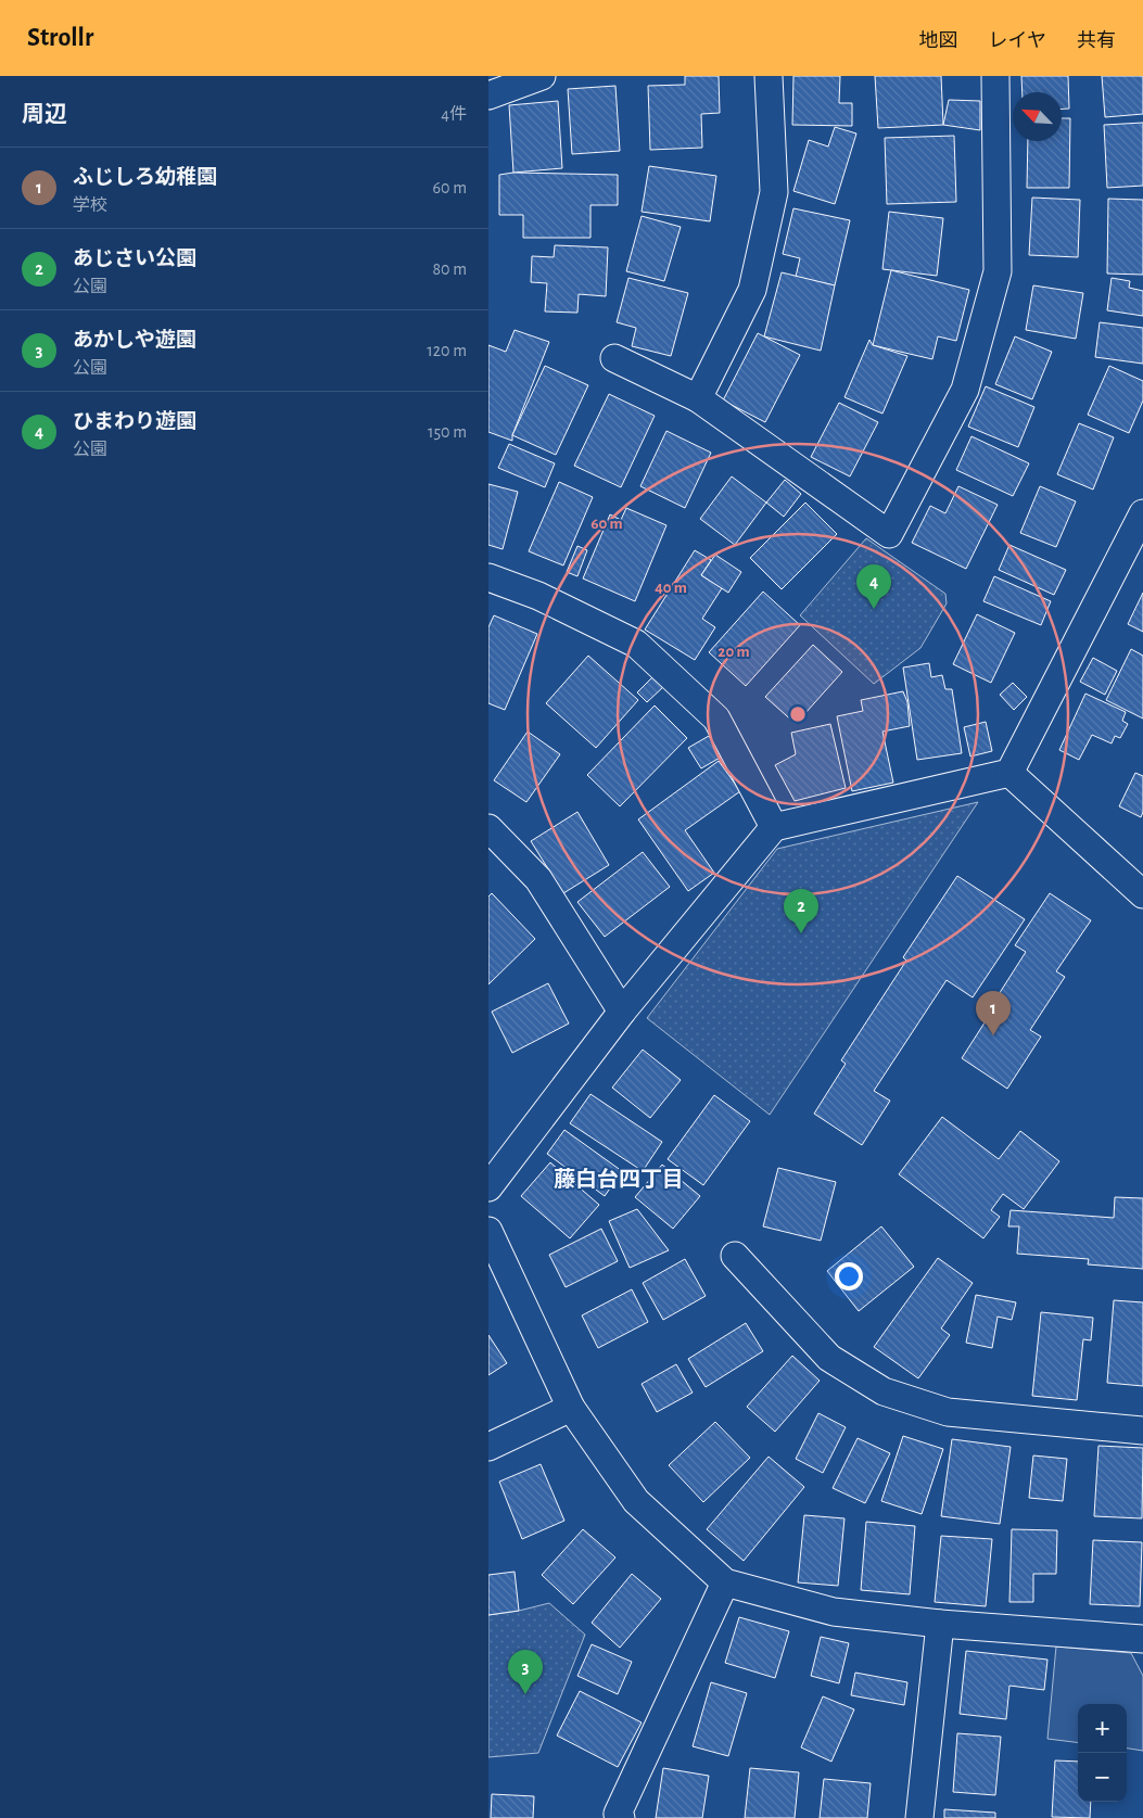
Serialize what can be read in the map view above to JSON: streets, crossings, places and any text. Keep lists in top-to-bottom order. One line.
{"districts":["藤白台四丁目"],"north":"top left","page":{"header":"Strollr","nav":["地図","レイヤ","共有"],"heading":["周辺","4件"],"list":[{"mark":"1","name":"ふじしろ幼稚園","note":"学校","value":"60 m"},{"mark":"2","name":"あじさい公園","note":"公園","value":"80 m"},{"mark":"3","name":"あかしや遊園","note":"公園","value":"120 m"},{"mark":"4","name":"ひまわり遊園","note":"公園","value":"150 m"}],"pins":["4","2","1","3"],"map_buttons":["+","−"]},"rings":["60 m","40 m","20 m"]}
